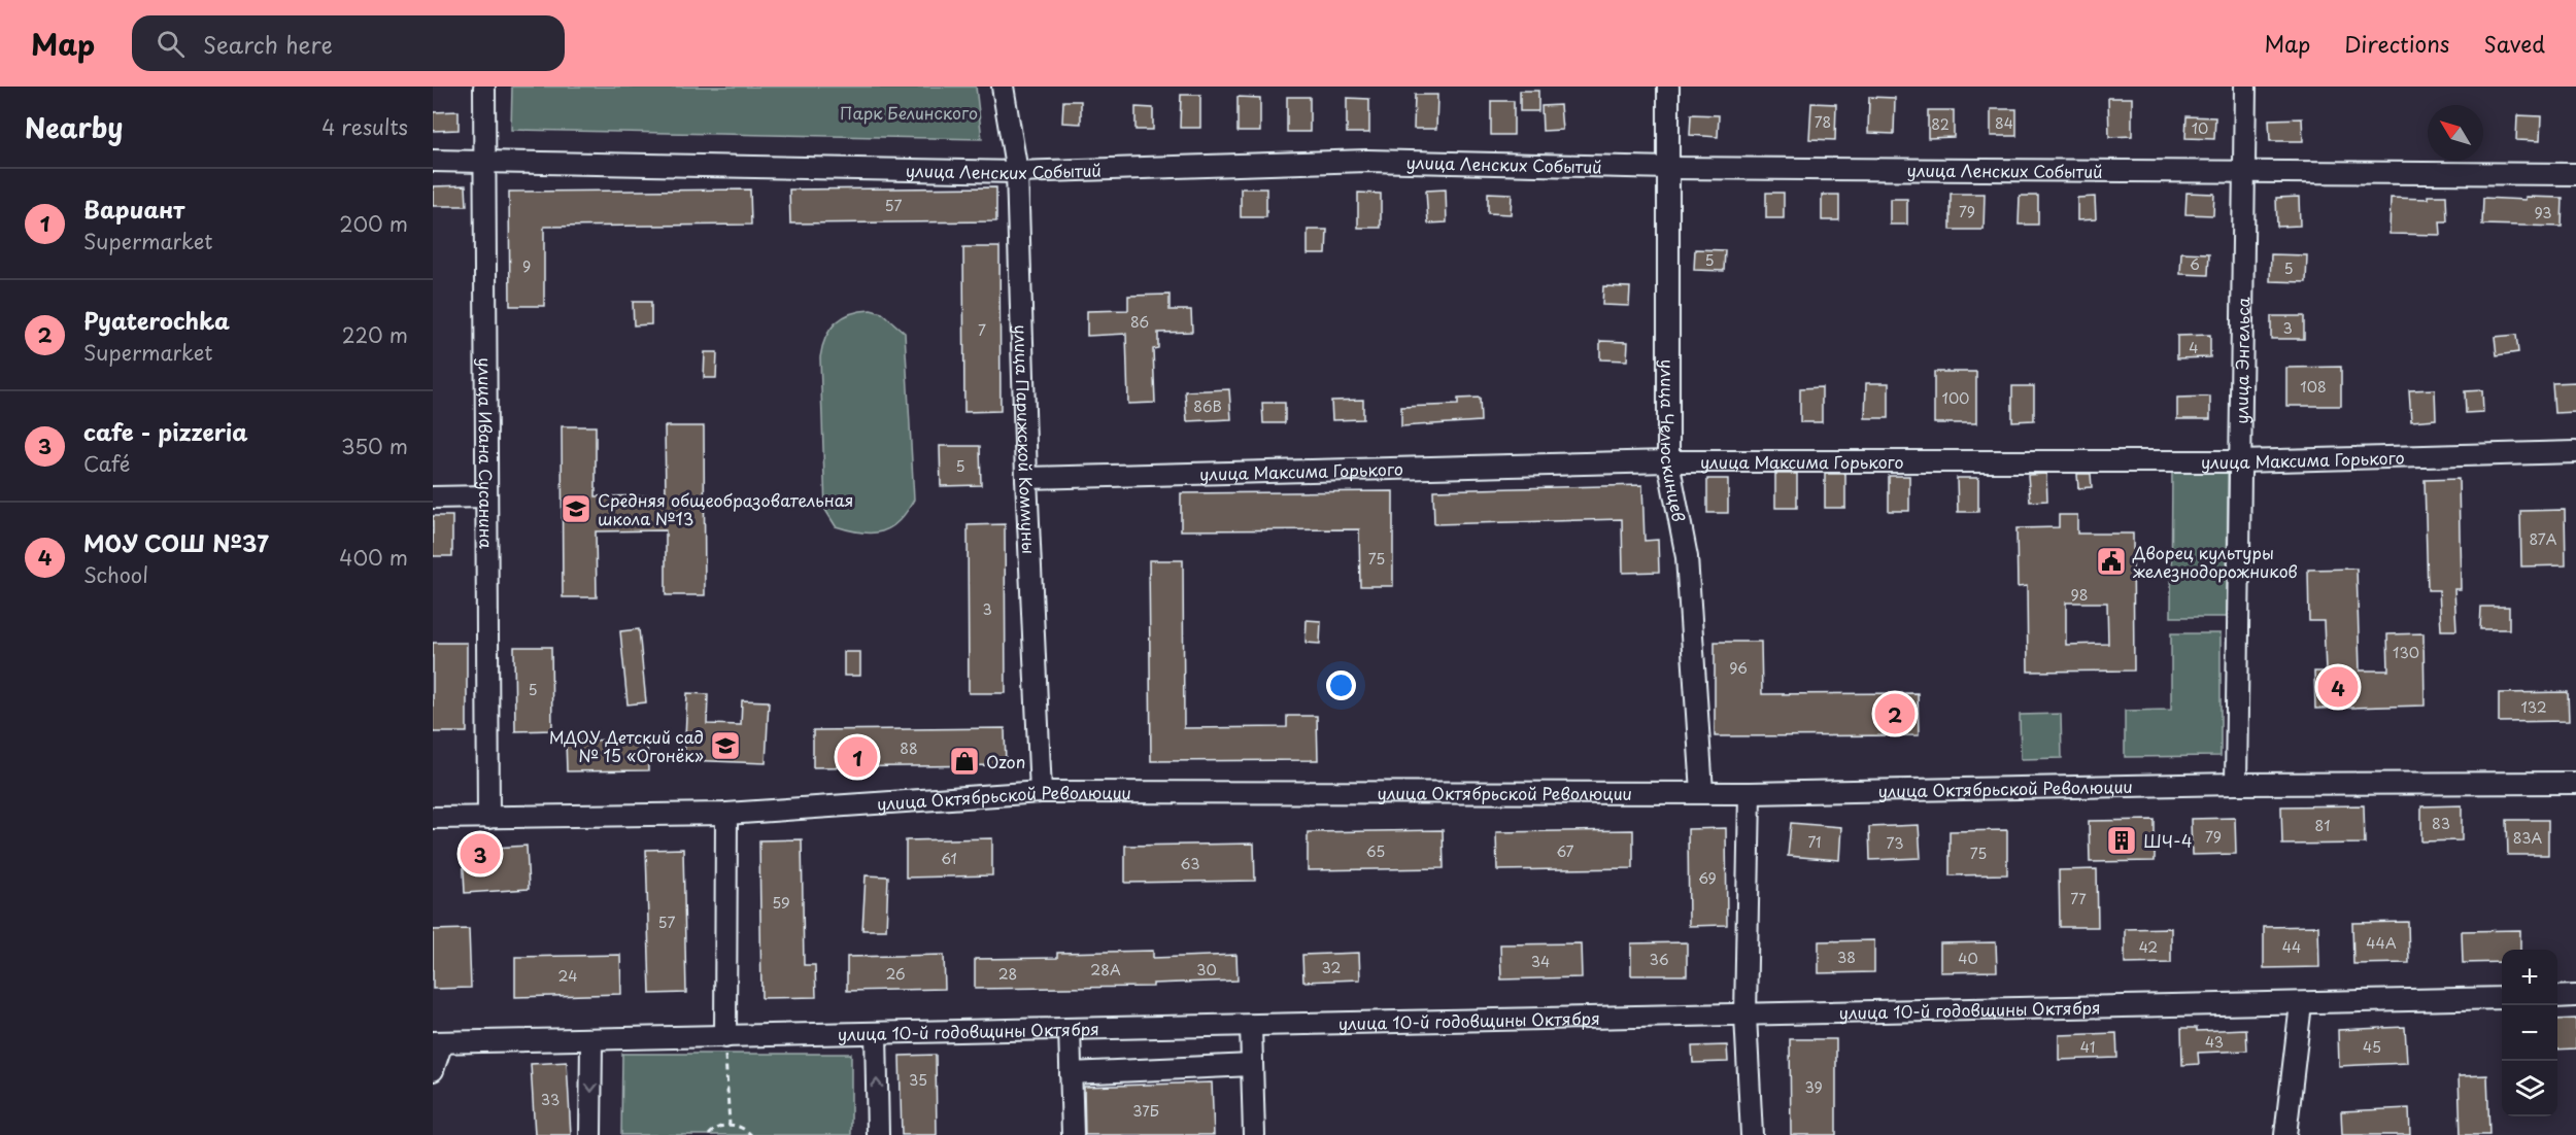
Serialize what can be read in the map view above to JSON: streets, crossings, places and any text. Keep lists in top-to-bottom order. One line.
{"streets":{"street":["улица Ленских Событий","улица Энгельса","улица Парижской Коммуны","улица Челюскинцев","улица Ивана Сусанина","улица Максима Горького","улица Октябрьской Революции","улица 10-й годовщины Октября"]},"crossings":[["улица Ленских Событий","улица Энгельса"],["улица Ленских Событий","улица Парижской Коммуны"],["улица Ленских Событий","улица Челюскинцев"],["улица Ленских Событий","улица Ивана Сусанина"],["улица Энгельса","улица Максима Горького"],["улица Энгельса","улица Октябрьской Революции"],["улица Парижской Коммуны","улица Максима Горького"],["улица Парижской Коммуны","улица Октябрьской Революции"],["улица Челюскинцев","улица Максима Горького"],["улица Челюскинцев","улица Октябрьской Революции"],["улица Ивана Сусанина","улица Октябрьской Революции"]],"parks":["Парк Белинского"],"places":{"school or university":["Средняя общеобразовательная школа №13","МДОУ Детский сад № 15 «Огонёк»"],"public building":["Дворец культуры железнодорожников"],"shop":["Ozon"],"building":["ШЧ-4"]},"house_numbers":["78","84","82","10","57","79","93","5","6","9","5","86","3","7","4","108","100","86В","5","87А","75","98","3","130","96","5","132","88","83","81","79","83А","71","73","65","67","75","61","63","69","77","59","57","44А","42","44","38","40","36","34","32","28А","30","26","28","24","43","41","45","35","39","33","37Б"],"north":"top left","page":{"header":"Map","search":"Search here","nav":["Map","Directions","Saved"],"heading":["Nearby","4 results"],"list":[{"mark":"1","name":"Вариант","note":"Supermarket","value":"200 m"},{"mark":"2","name":"Pyaterochka","note":"Supermarket","value":"220 m"},{"mark":"3","name":"cafe - pizzeria","note":"Café","value":"350 m"},{"mark":"4","name":"МОУ СОШ №37","note":"School","value":"400 m"}],"pins":["4","2","1","3"],"map_buttons":["+","−"]}}
